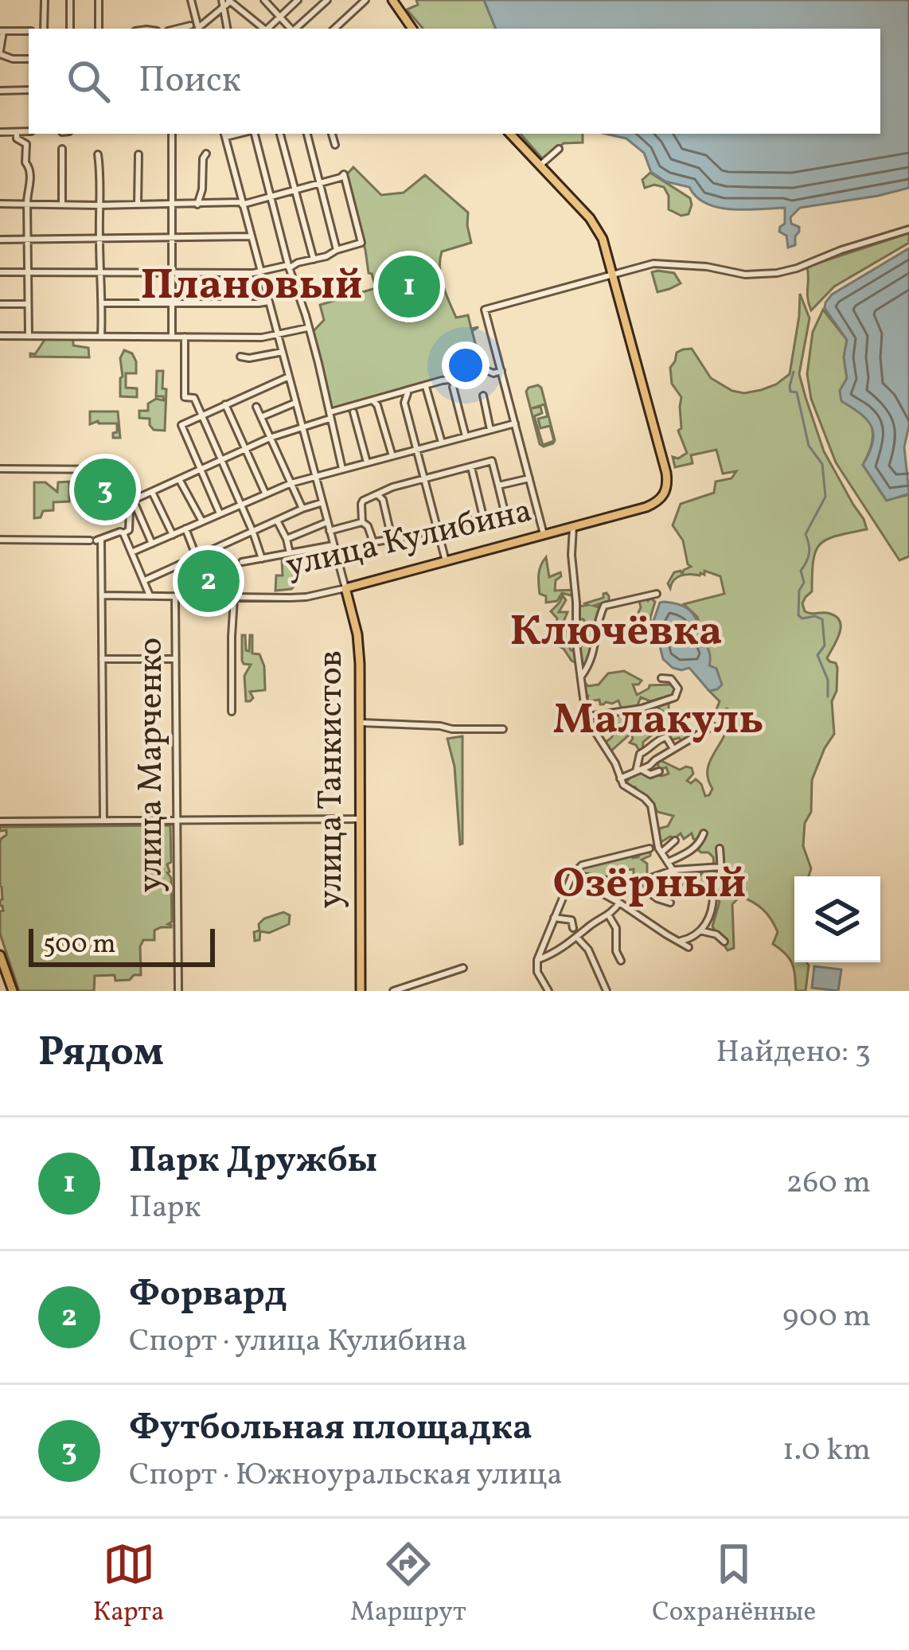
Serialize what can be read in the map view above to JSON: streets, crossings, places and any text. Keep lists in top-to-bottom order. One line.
{"streets":{"main road":["улица Кулибина","улица Танкистов"],"street":["улица Марченко"]},"crossings":[["улица Кулибина","улица Марченко"],["улица Кулибина","улица Танкистов"]],"districts":["Плановый","Ключёвка","Малакуль","Озёрный"],"scale_bar":"500 m","page":{"search":"Поиск","pins":["1","3","2"],"scale":"500 m","heading":["Рядом","Найдено: 3"],"list":[{"mark":"1","name":"Парк Дружбы","note":"Парк","value":"260 m"},{"mark":"2","name":"Форвард","note":"Спорт · улица Кулибина","value":"900 m"},{"mark":"3","name":"Футбольная площадка","note":"Спорт · Южноуральская улица","value":"1.0 km"}],"nav":["Карта","Маршрут","Сохранённые"]}}
